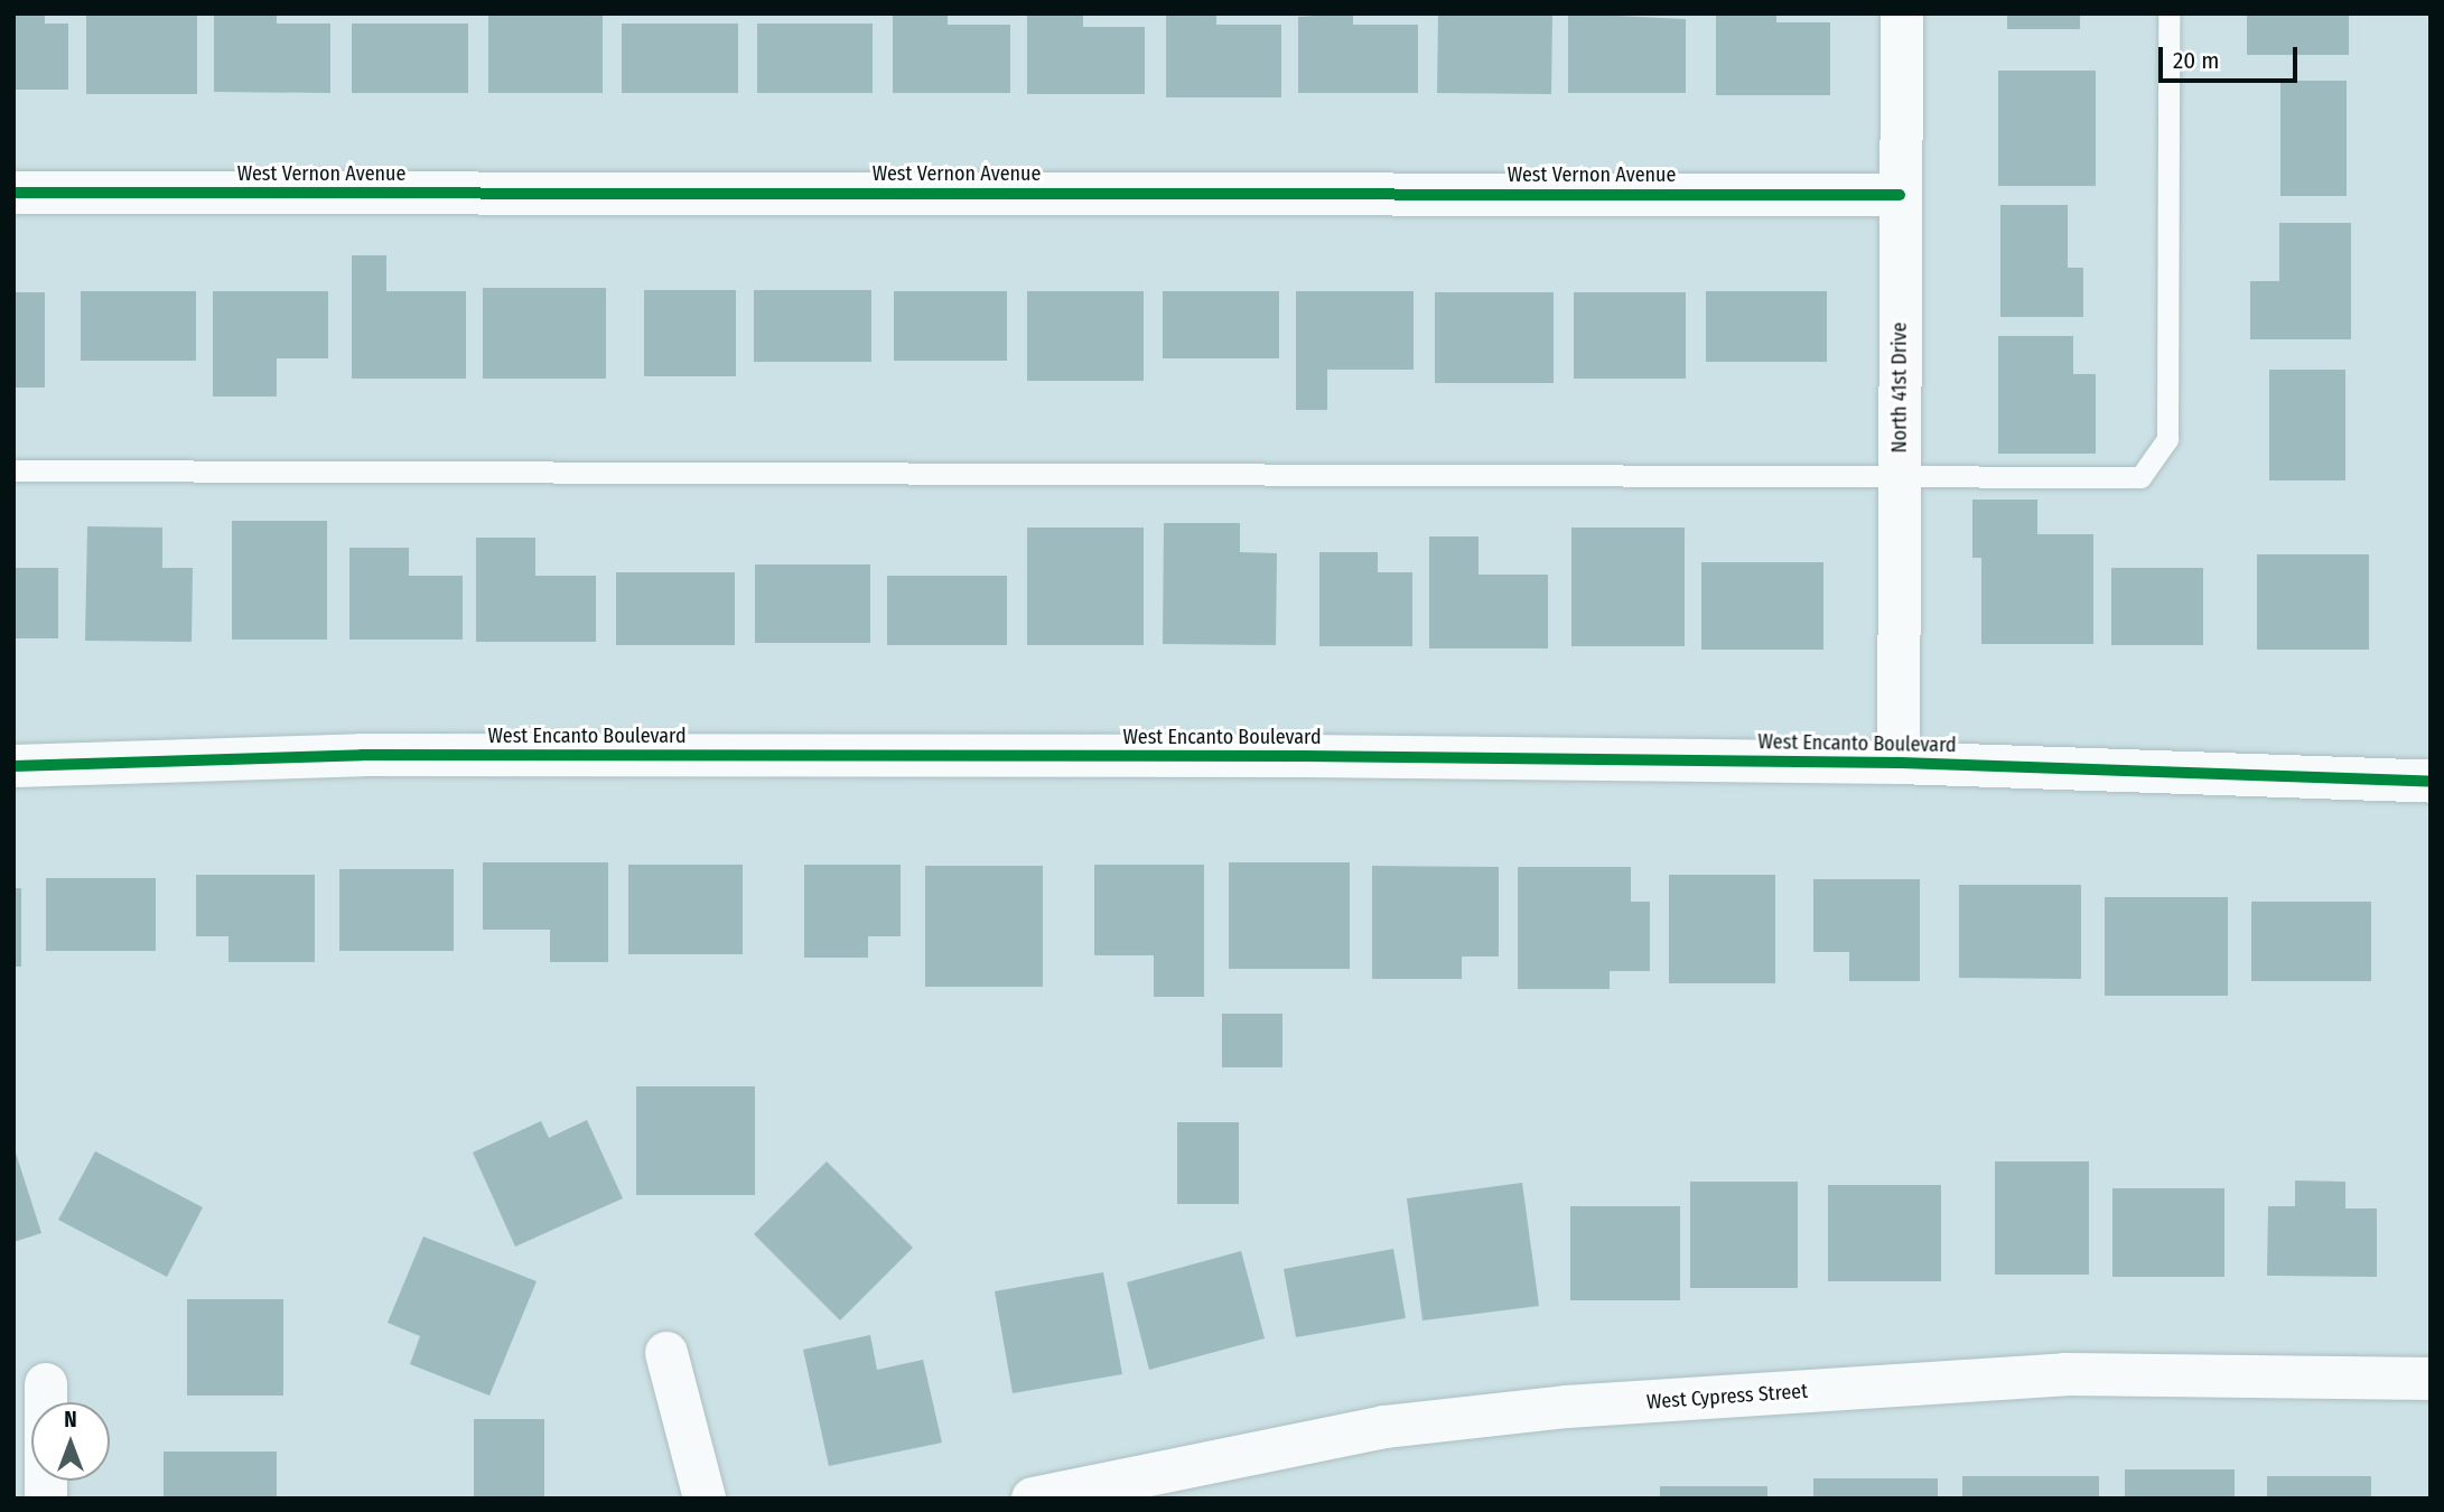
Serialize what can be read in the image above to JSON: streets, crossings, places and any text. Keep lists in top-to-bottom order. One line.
{"streets":{"street":["West Vernon Avenue","North 41st Drive","West Encanto Boulevard","West Cypress Street"]},"crossings":[["West Vernon Avenue","North 41st Drive"],["North 41st Drive","West Encanto Boulevard"]],"scale_bar":"20 m","north":"top"}
